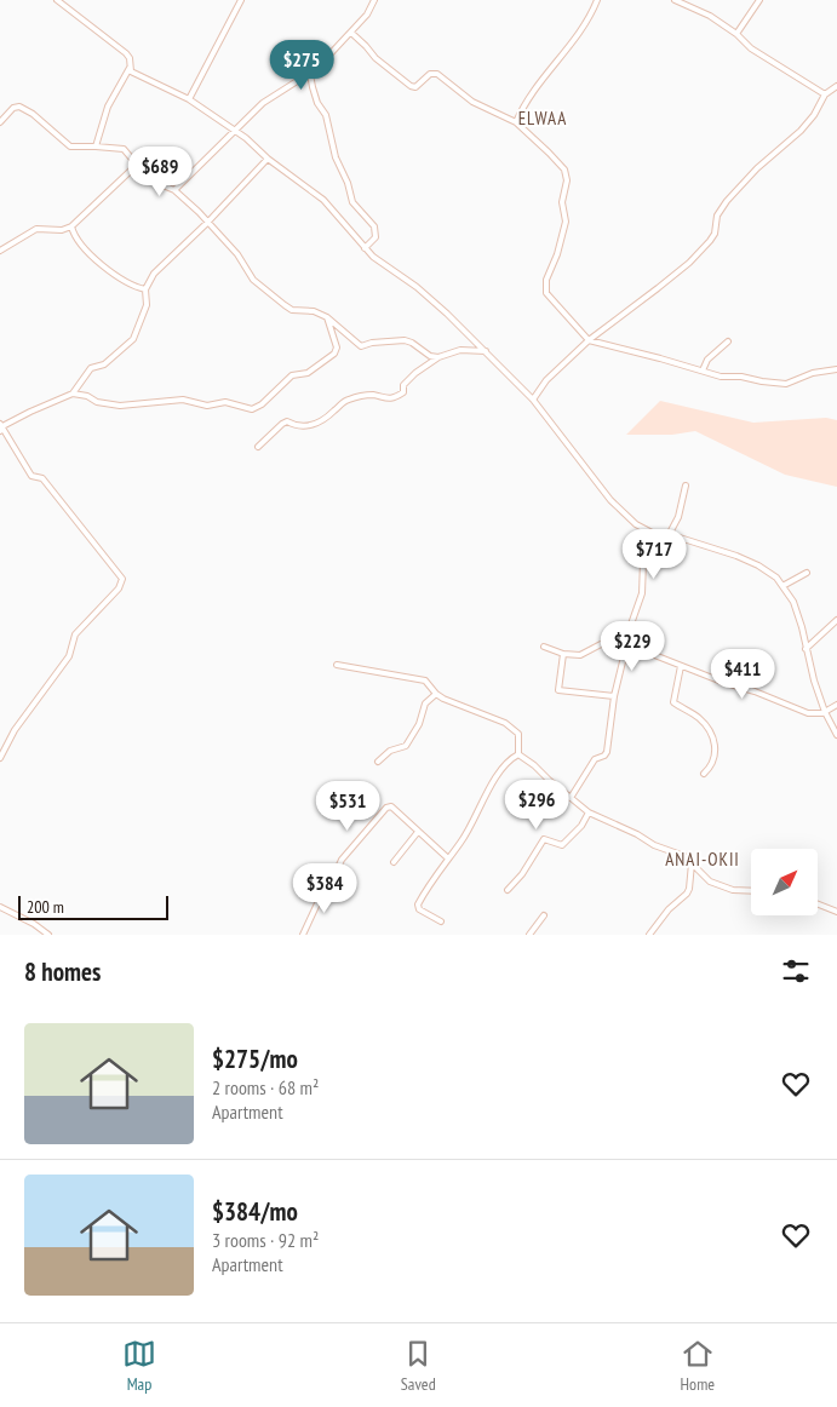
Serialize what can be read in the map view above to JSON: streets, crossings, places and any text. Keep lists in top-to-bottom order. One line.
{"districts":["ELWAA","ANAI-OKII"],"scale_bar":"200 m","north":"top right","page":{"price":["$275","$689","$717","$229","$411","$296","$531","$384"],"scale":"200 m","heading":"8 homes","list":[{"name":"$275/mo","note":"2 rooms · 68 m² · Apartment"},{"name":"$384/mo","note":"3 rooms · 92 m² · Apartment"}],"tabs":["Map","Saved","Home"]}}
